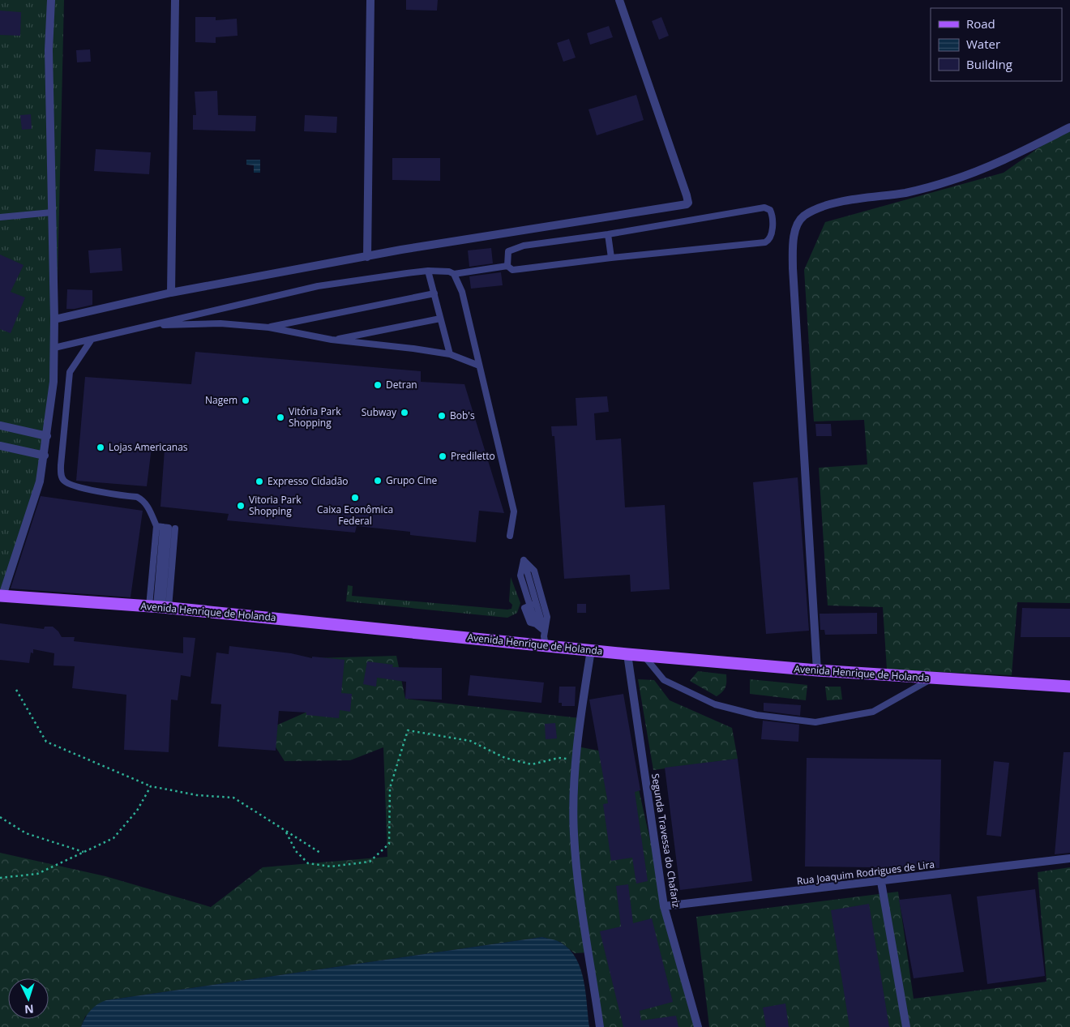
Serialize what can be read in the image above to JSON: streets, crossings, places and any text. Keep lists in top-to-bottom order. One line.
{"streets":{"main road":["Avenida Henrique de Holanda"],"street":["Segunda Travessa do Chafariz","Rua Joaquim Rodrigues de Lira"]},"crossings":[["Avenida Henrique de Holanda","Segunda Travessa do Chafariz"],["Segunda Travessa do Chafariz","Rua Joaquim Rodrigues de Lira"]],"places":["Detran","Nagem","Subway","Bob's","Vitória Park Shopping","Lojas Americanas","Prediletto","Grupo Cine","Expresso Cidadão","Caixa Econômica Federal","Vitoria Park Shopping"],"legend":["Road","Water","Building"],"north":"bottom"}
